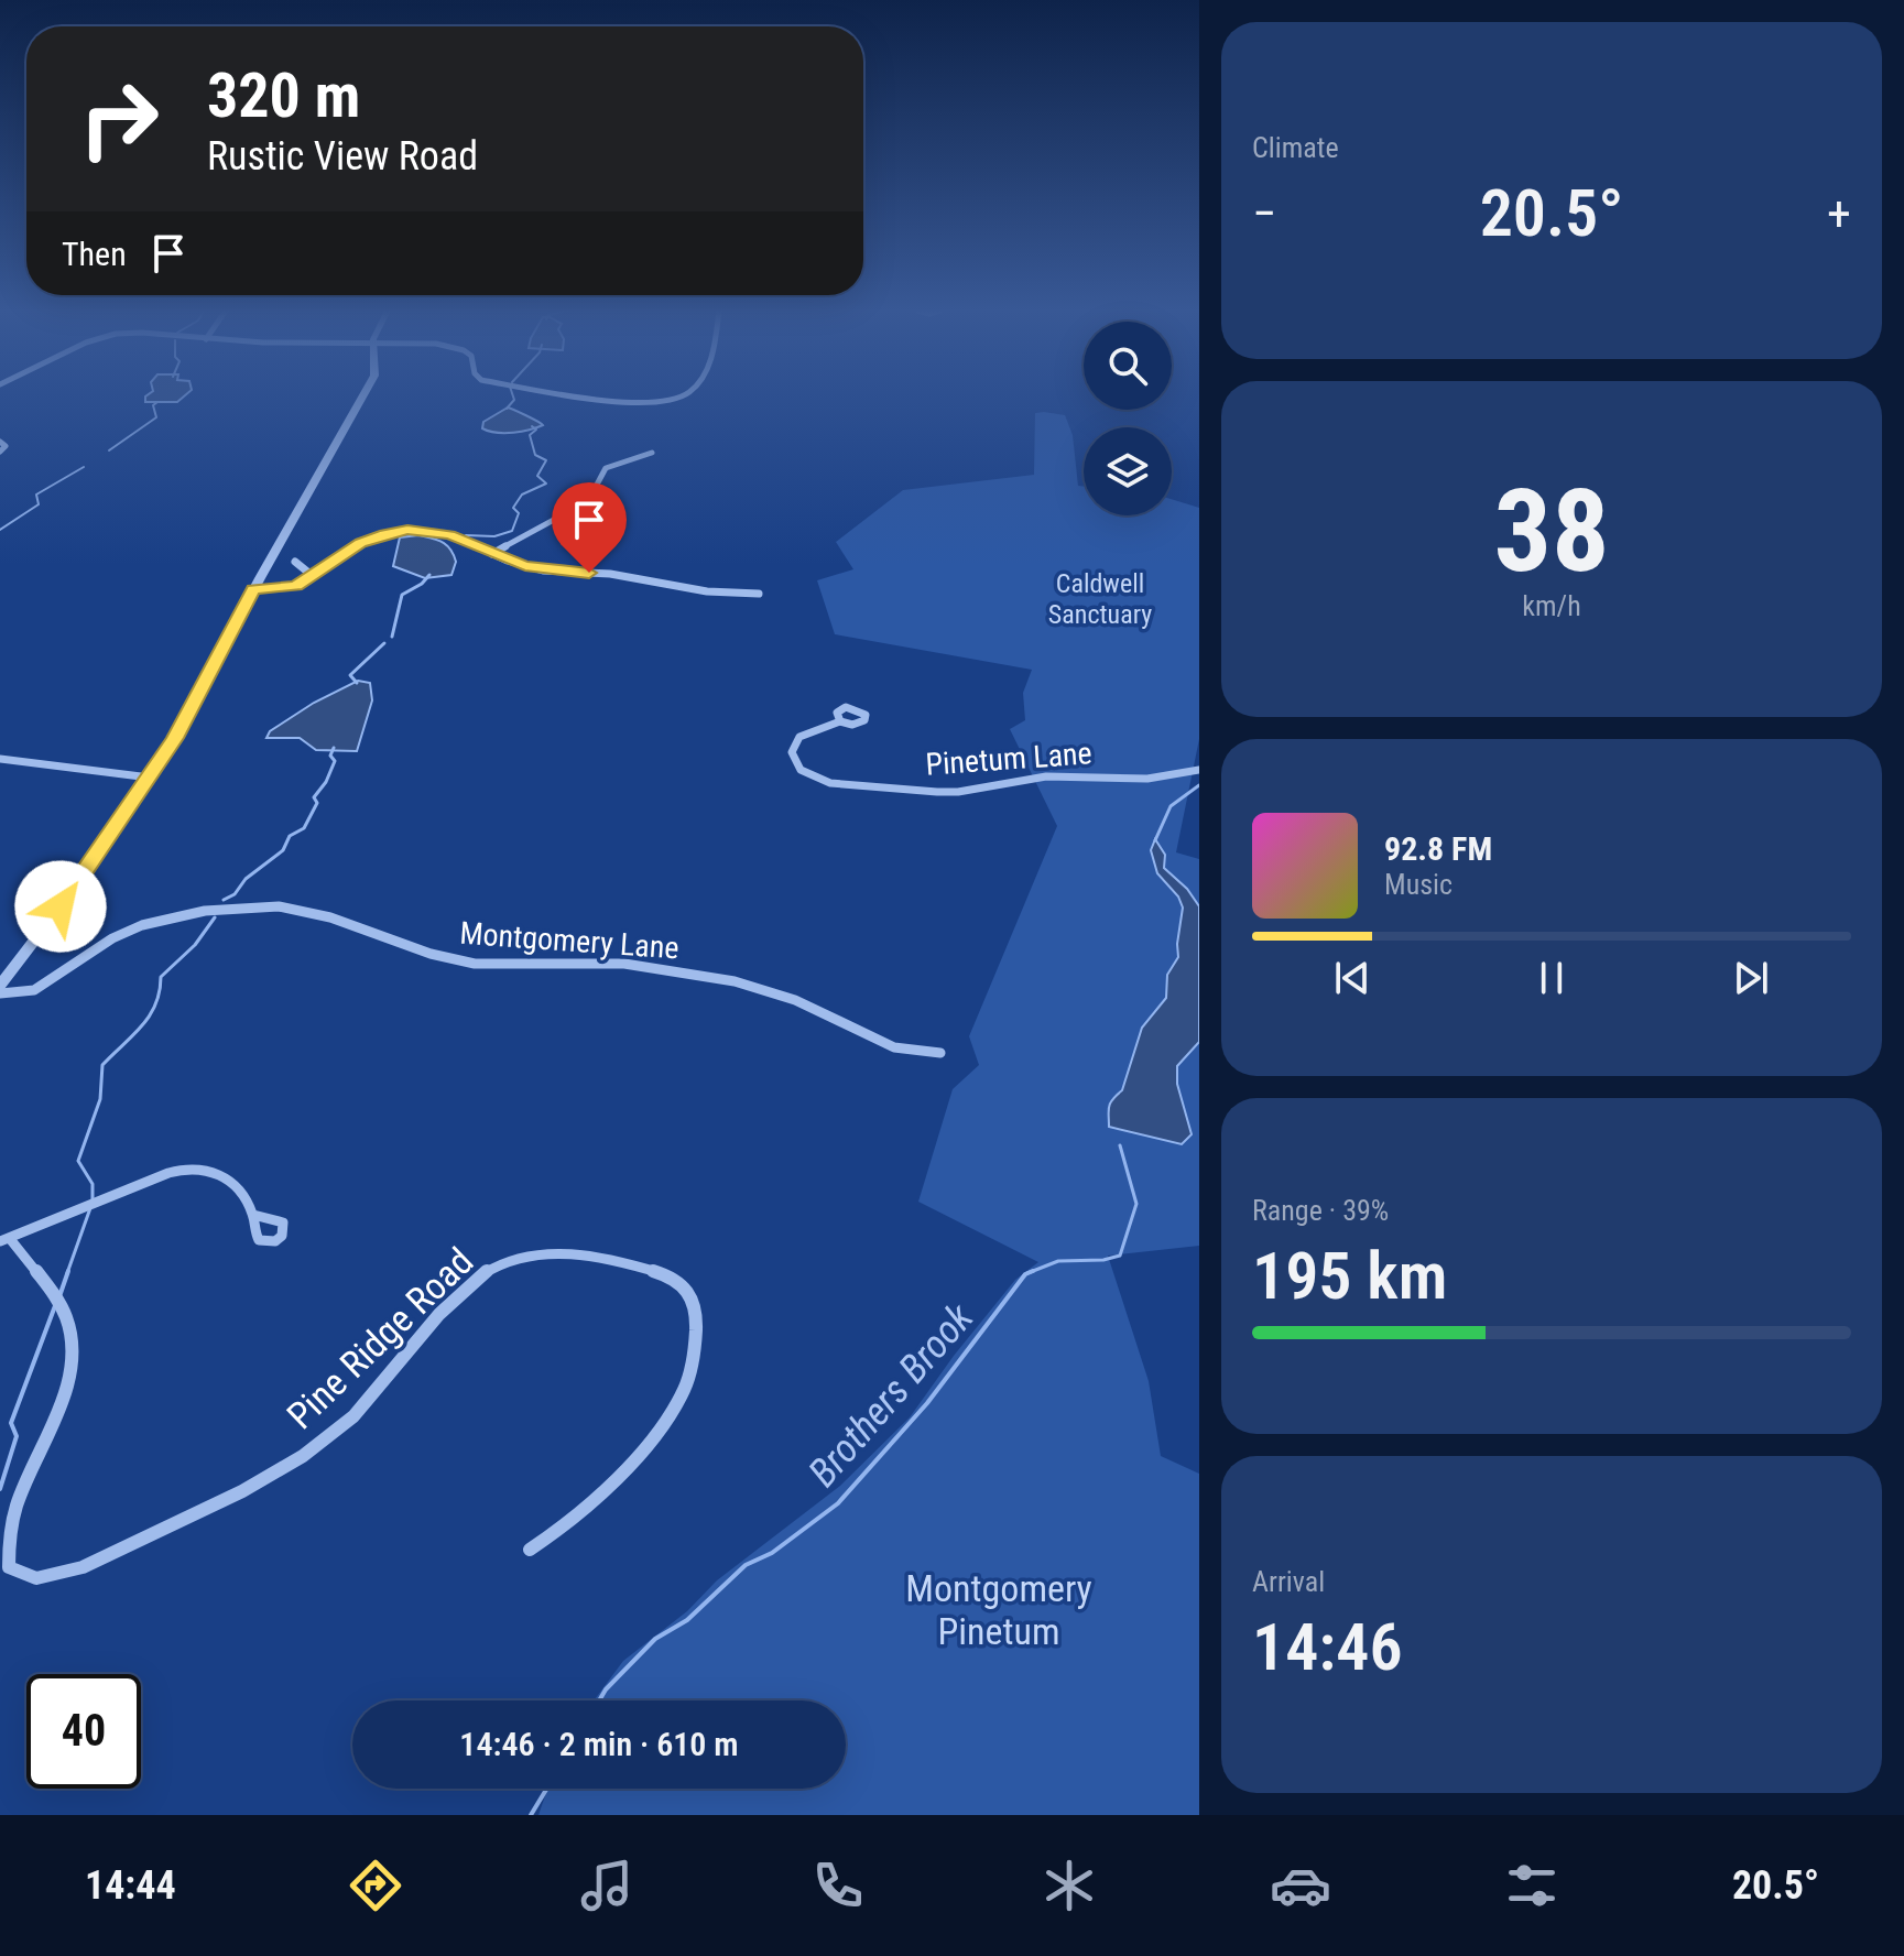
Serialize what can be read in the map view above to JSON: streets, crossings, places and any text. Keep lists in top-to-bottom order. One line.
{"streets":{"street":["Pinetum Lane","Montgomery Lane","Pine Ridge Road"]},"water":["Brothers Brook"],"parks":["Caldwell Sanctuary","Montgomery Pinetum"],"page":{"tile":["Climate",["38","km/h"],["Range · 39%","195 km"],["Arrival","14:46"]],"turn":["320 m","Rustic View Road"],"heat":["−","20.5°","+"],"then":"Then","song":["92.8 FM","Music"],"limit":"40","trip":"14:46 · 2 min · 610 m","tabs":["14:44","20.5°"]}}
